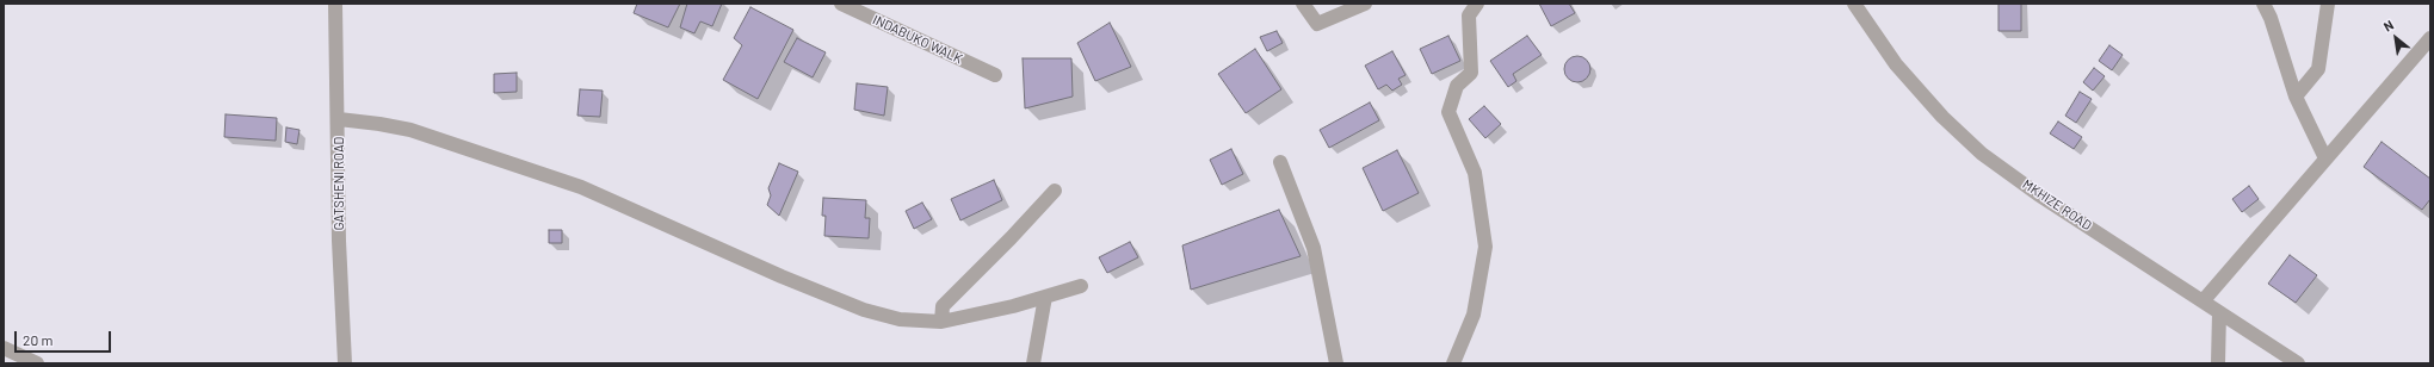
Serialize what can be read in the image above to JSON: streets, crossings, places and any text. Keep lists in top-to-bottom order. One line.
{"streets":{"street":["INDABUKO WALK","GATSHENI ROAD","MKHIZE ROAD"]},"scale_bar":"20 m","north":"top left"}
